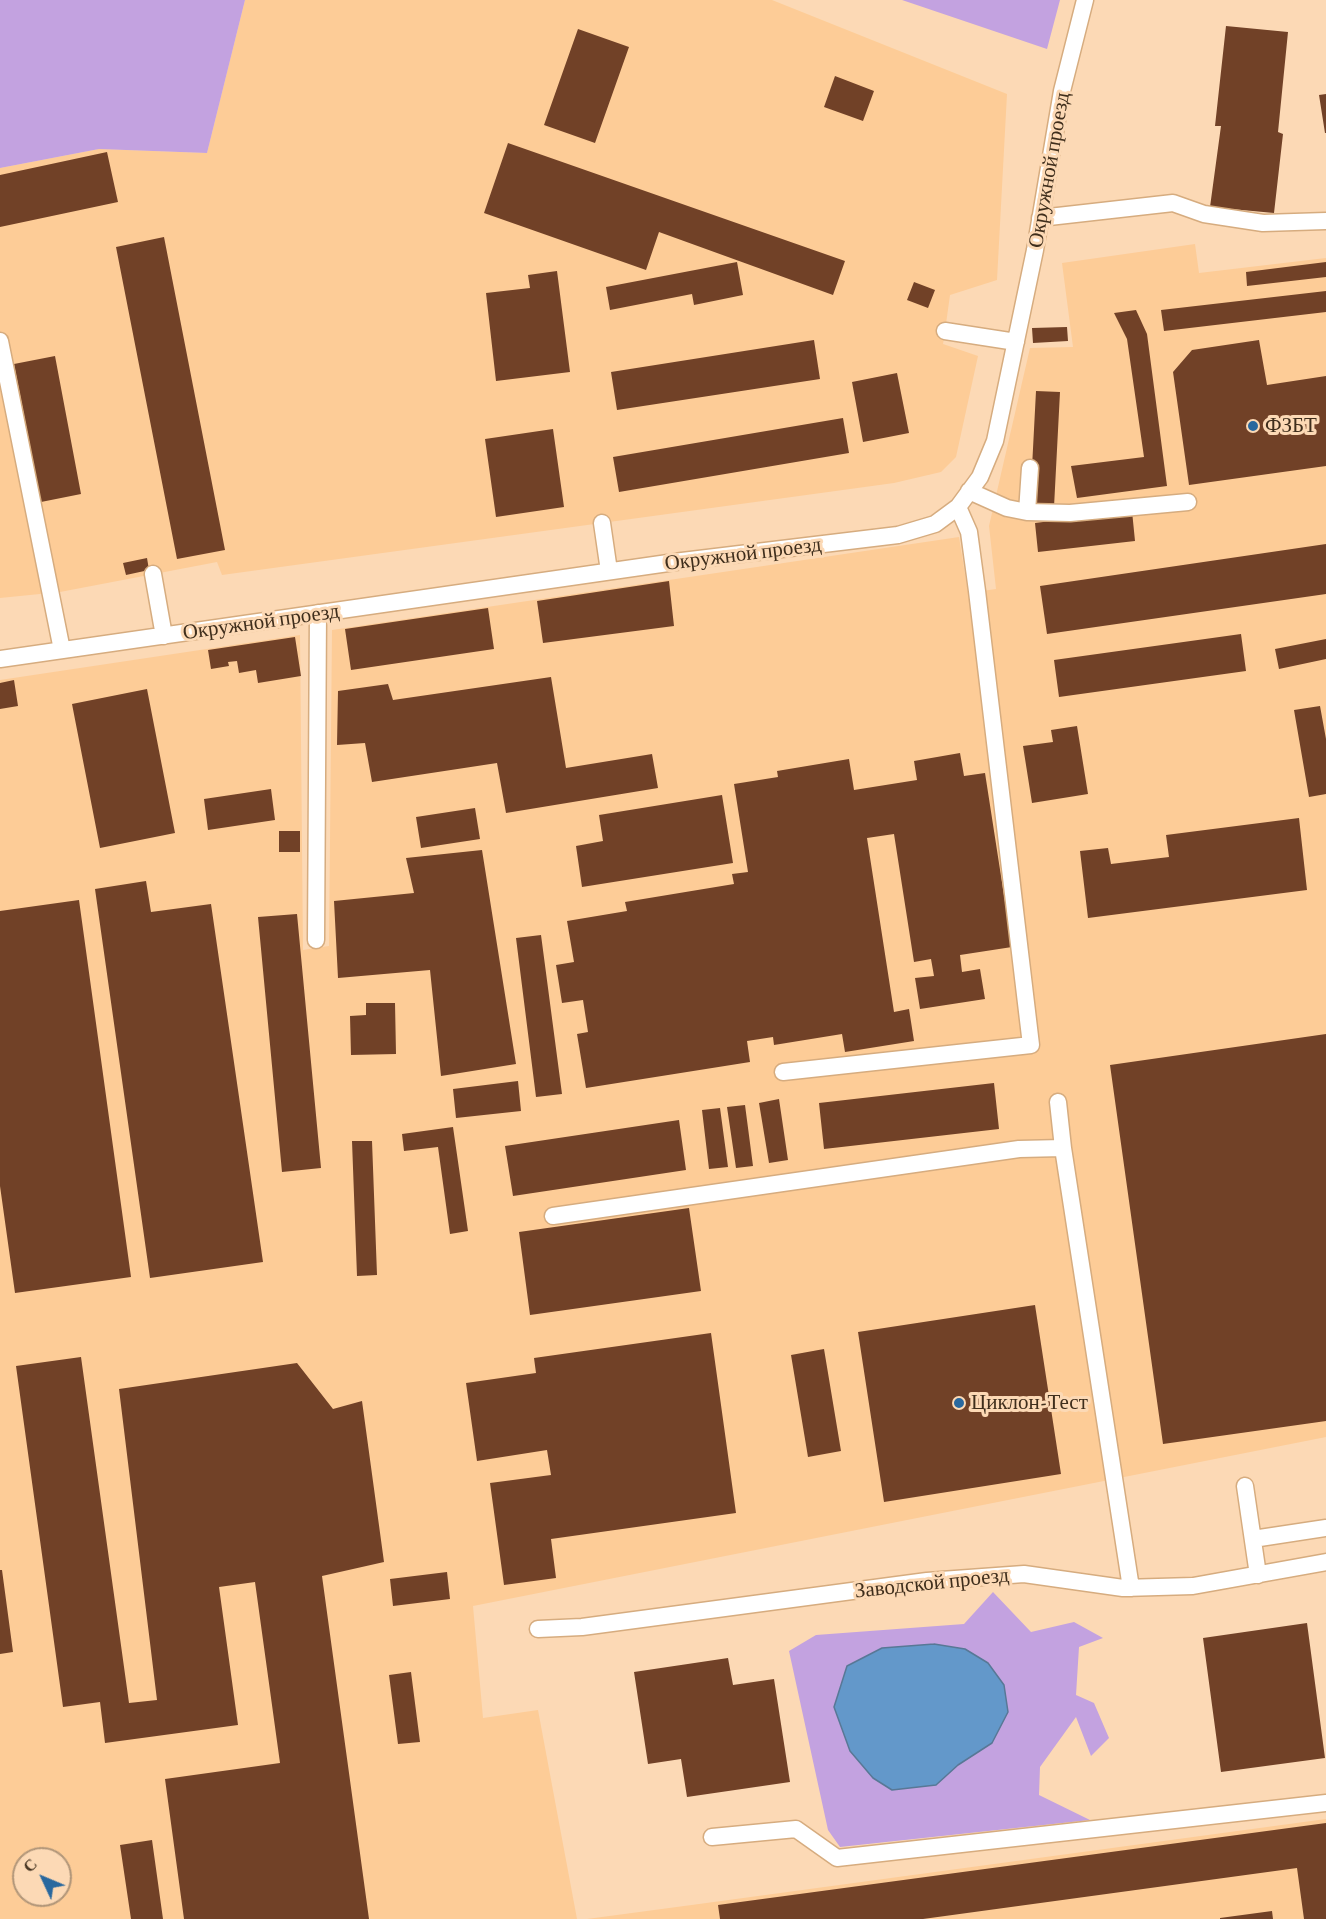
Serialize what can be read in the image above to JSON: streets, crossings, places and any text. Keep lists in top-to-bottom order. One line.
{"streets":{"street":["Окружной проезд","Заводской проезд"]},"places":["ФЗБТ","Циклон-Тест"],"north":"top left"}
